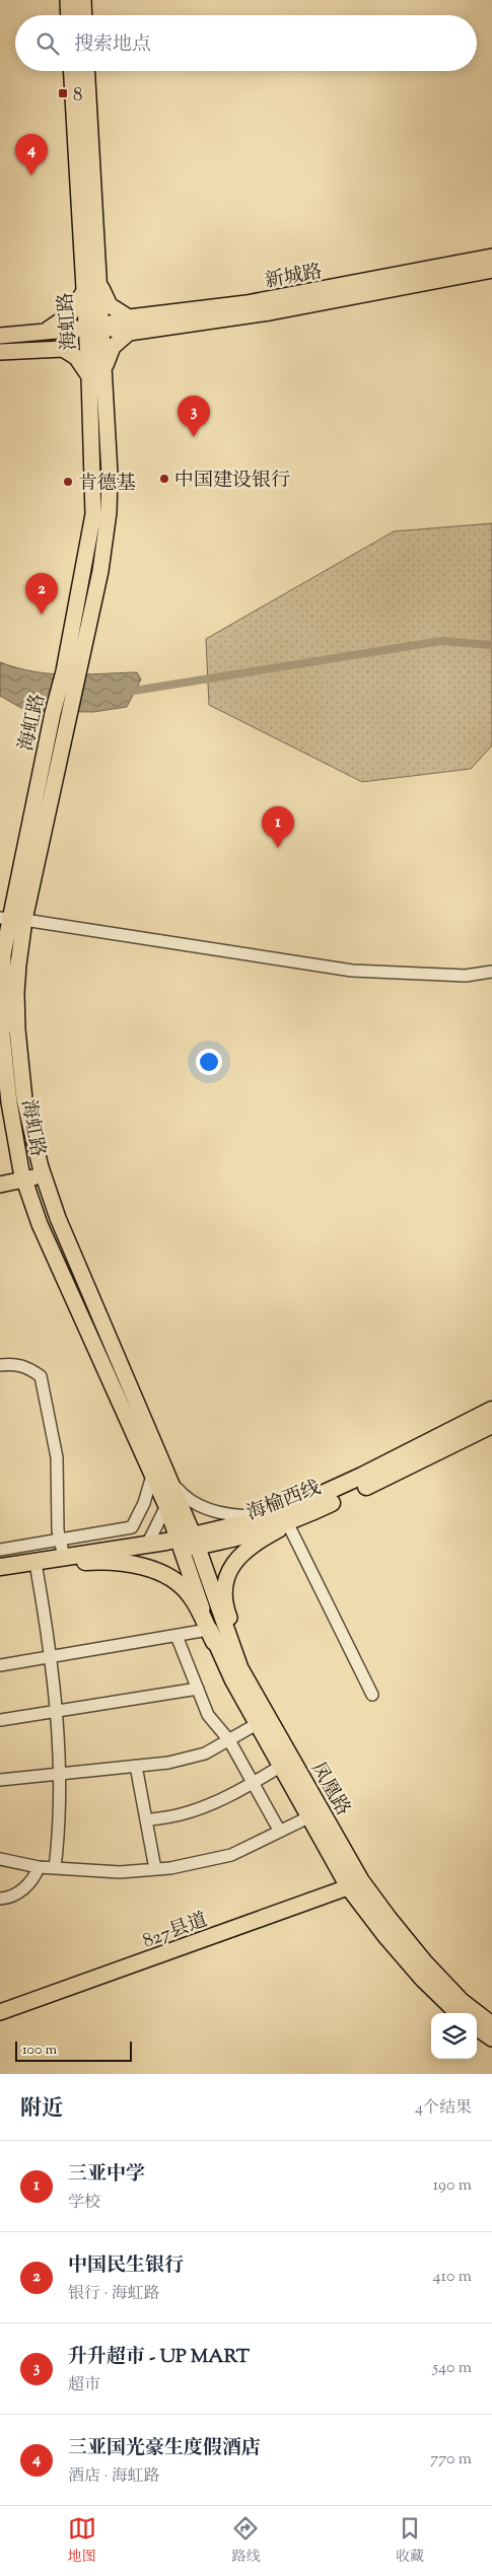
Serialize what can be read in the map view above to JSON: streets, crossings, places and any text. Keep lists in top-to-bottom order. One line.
{"streets":{"highway":["海榆西线","凤凰路"],"main road":["新城路","海虹路","827县道"]},"crossings":[["新城路","海虹路"],["海虹路","海榆西线"],["海虹路","凤凰路"],["海榆西线","凤凰路"],["凤凰路","827县道"]],"places":{"transit":["8"],"other":["中国建设银行","肯德基"]},"scale_bar":"100 m","page":{"search":"搜索地点","pins":["4","3","2","1"],"scale":"100 m","heading":["附近","4个结果"],"list":[{"mark":"1","name":"三亚中学","note":"学校","value":"190 m"},{"mark":"2","name":"中国民生银行","note":"银行 · 海虹路","value":"410 m"},{"mark":"3","name":"升升超市 - UP MART","note":"超市","value":"540 m"},{"mark":"4","name":"三亚国光豪生度假酒店","note":"酒店 · 海虹路","value":"770 m"}],"nav":["地图","路线","收藏"]}}
